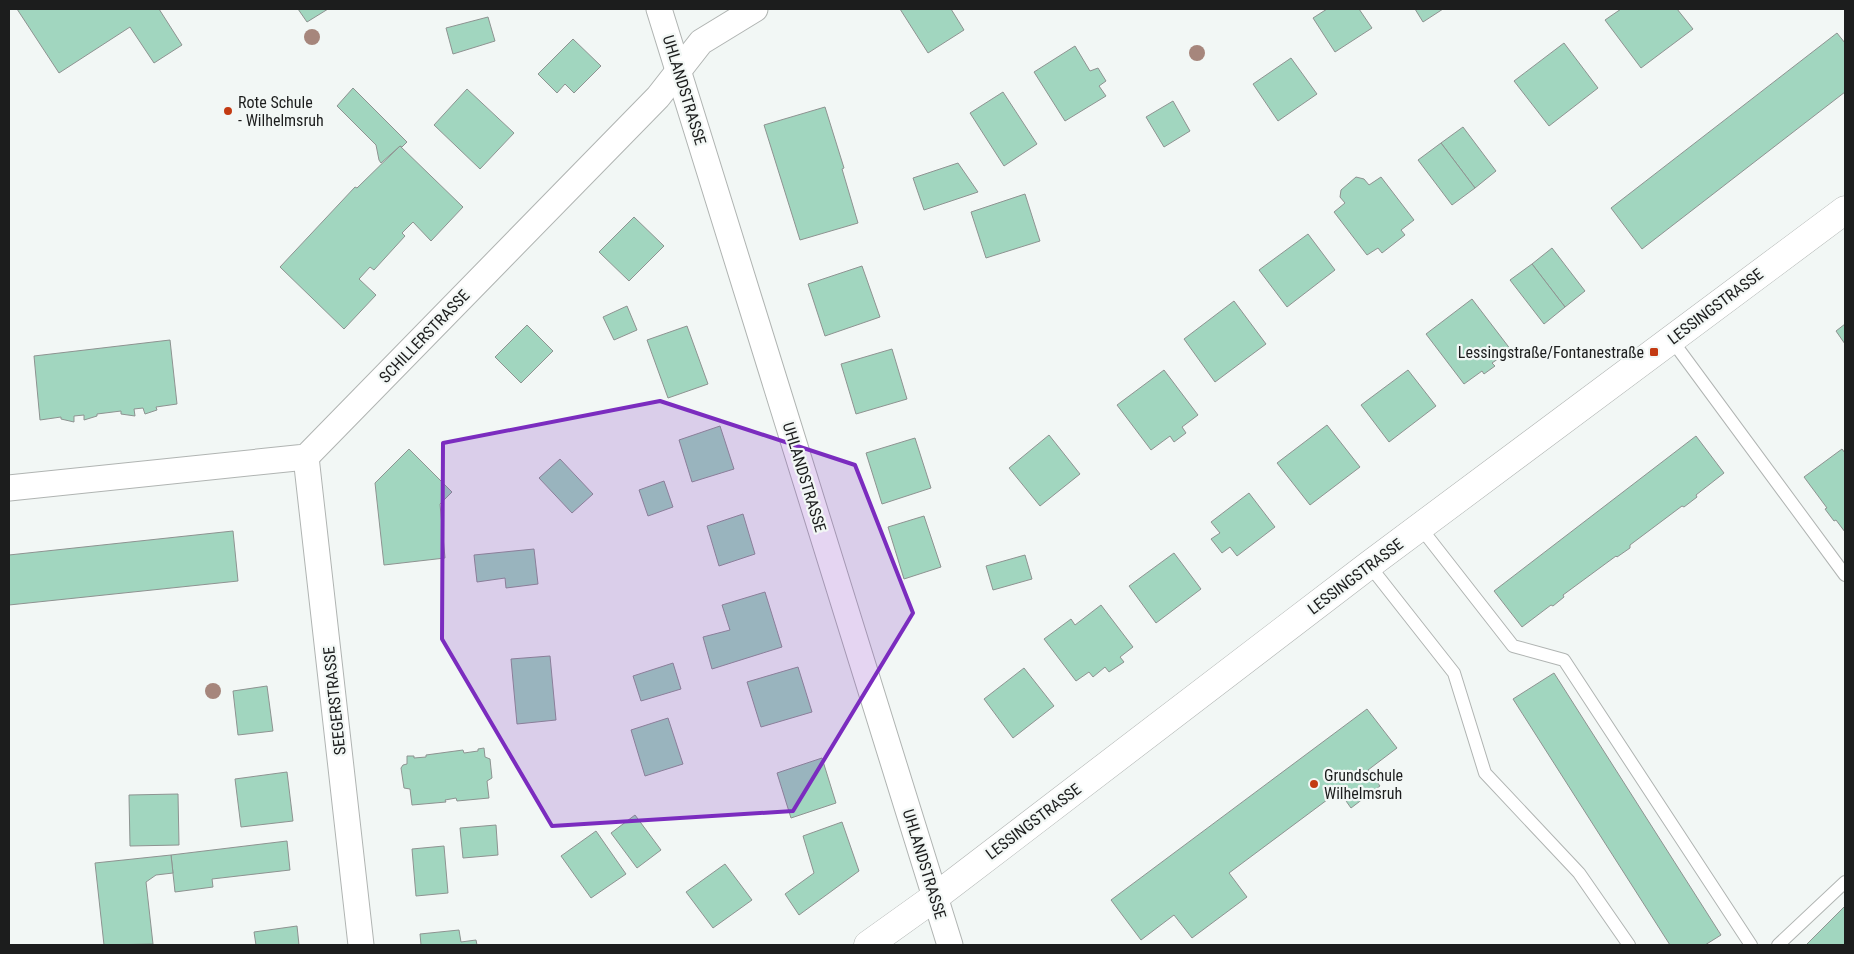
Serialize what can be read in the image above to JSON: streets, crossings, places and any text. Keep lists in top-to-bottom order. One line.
{"streets":{"street":["UHLANDSTRASSE","LESSINGSTRASSE","SCHILLERSTRASSE","SEEGERSTRASSE"]},"crossings":[["UHLANDSTRASSE","LESSINGSTRASSE"],["UHLANDSTRASSE","SCHILLERSTRASSE"],["SCHILLERSTRASSE","SEEGERSTRASSE"]],"places":{"other":["Rote Schule - Wilhelmsruh","Grundschule Wilhelmsruh"],"transit":["Lessingstraße/Fontanestraße"]}}
